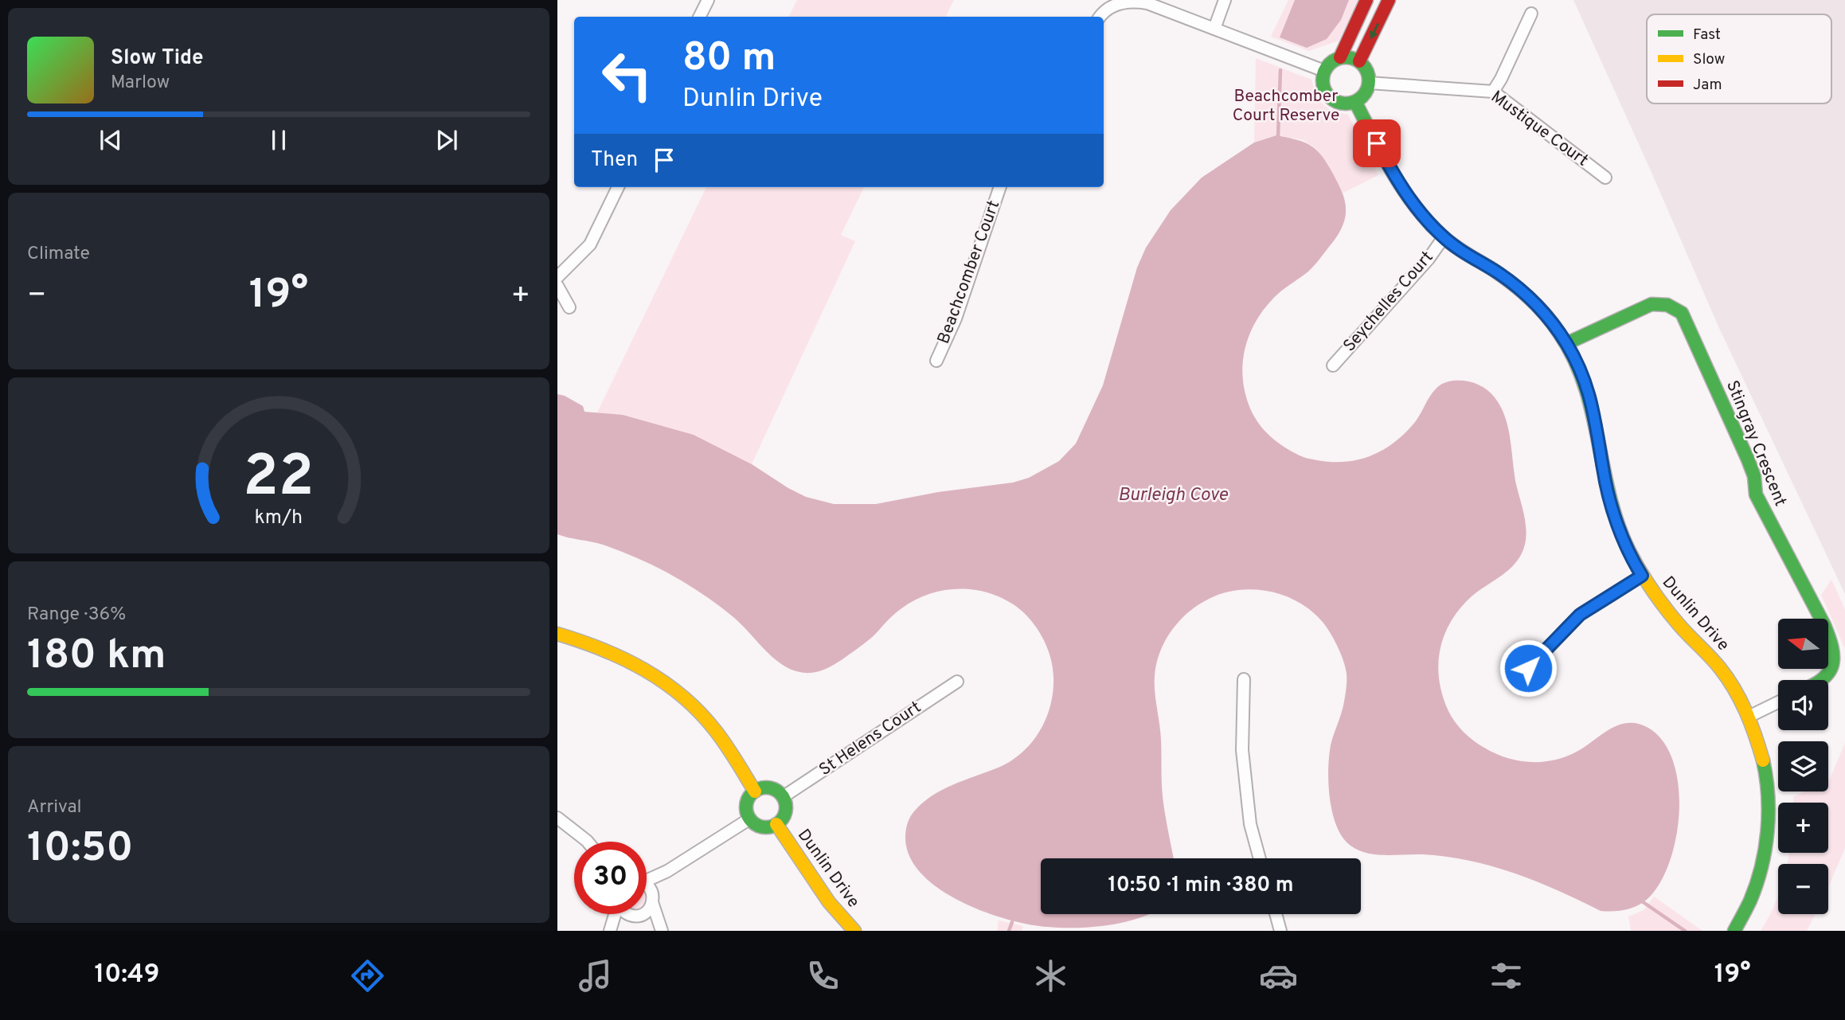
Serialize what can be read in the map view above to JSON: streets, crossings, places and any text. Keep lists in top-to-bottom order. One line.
{"streets":{"street":["Mustique Court","Beachcomber Court","Seychelles Court","Stingray Crescent","Dunlin Drive","St Helens Court"]},"crossings":[["Mustique Court","Dunlin Drive"],["Seychelles Court","Dunlin Drive"],["Stingray Crescent","Dunlin Drive"],["Dunlin Drive","St Helens Court"]],"water":["Burleigh Cove"],"parks":["Beachcomber Court Reserve"],"legend":["Fast","Slow","Jam"],"north":"left","page":{"turn":["80 m","Dunlin Drive"],"song":["Slow Tide","Marlow"],"then":"Then","tile":["Climate",["Range · 36%","180 km"],["Arrival","10:50"]],"heat":["−","19°","+"],"map_buttons":["+","−"],"limit":"30","trip":"10:50 · 1 min · 380 m","tabs":["10:49","19°"],"gauge":["22","km/h"]}}
